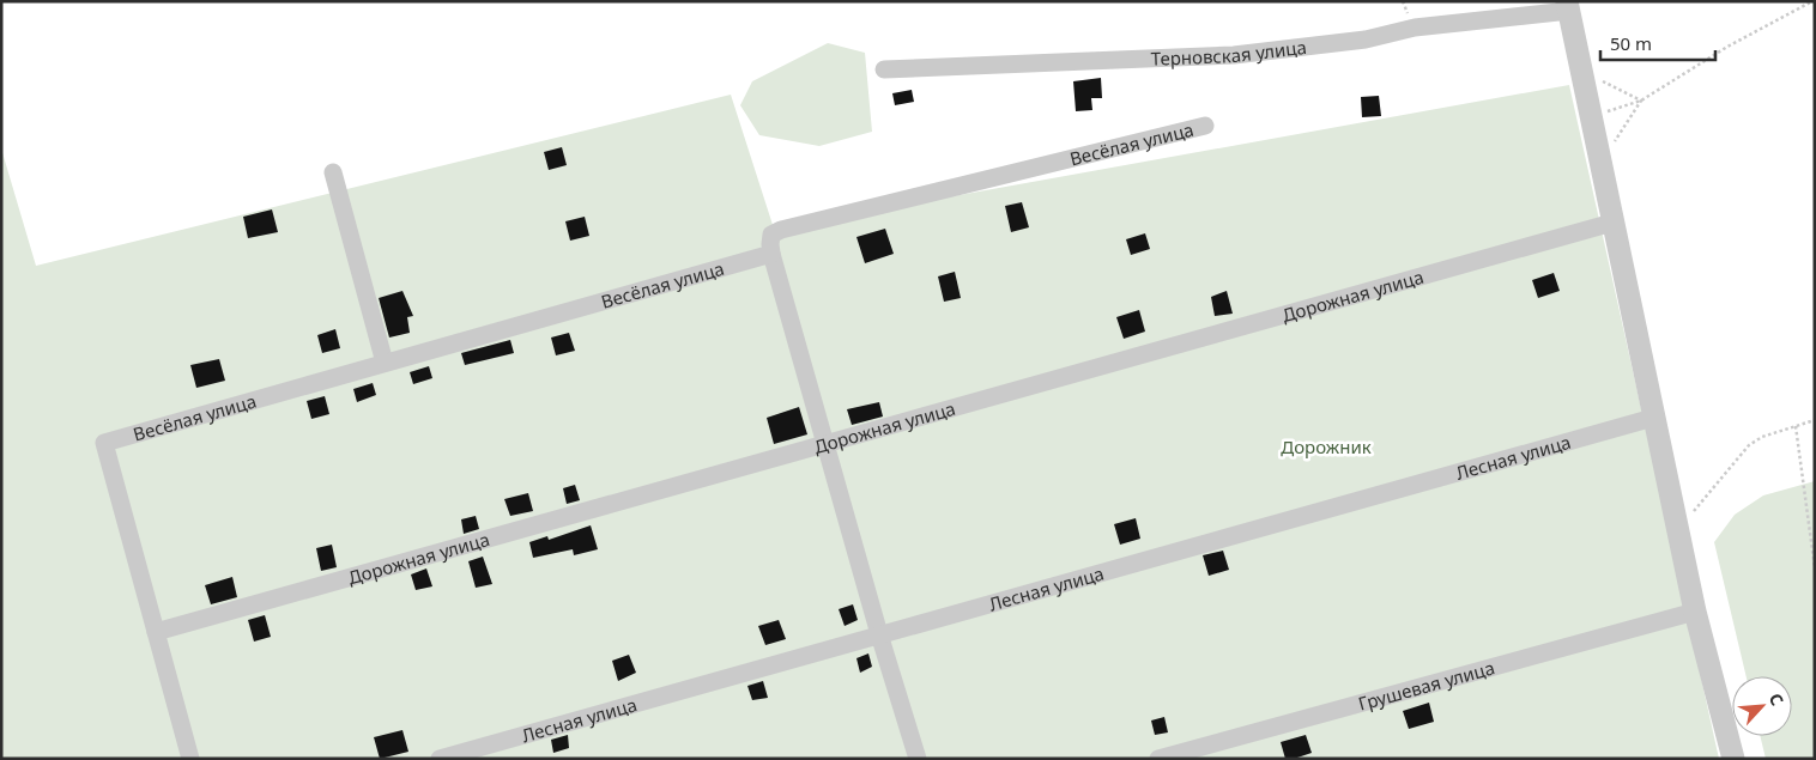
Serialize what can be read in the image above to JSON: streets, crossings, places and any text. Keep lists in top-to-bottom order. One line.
{"streets":{"street":["Терновская улица","Весёлая улица","Дорожная улица","Лесная улица","Грушевая улица"]},"crossings":[["Весёлая улица","Дорожная улица"]],"parks":["Дорожник"],"scale_bar":"50 m","north":"top right"}
